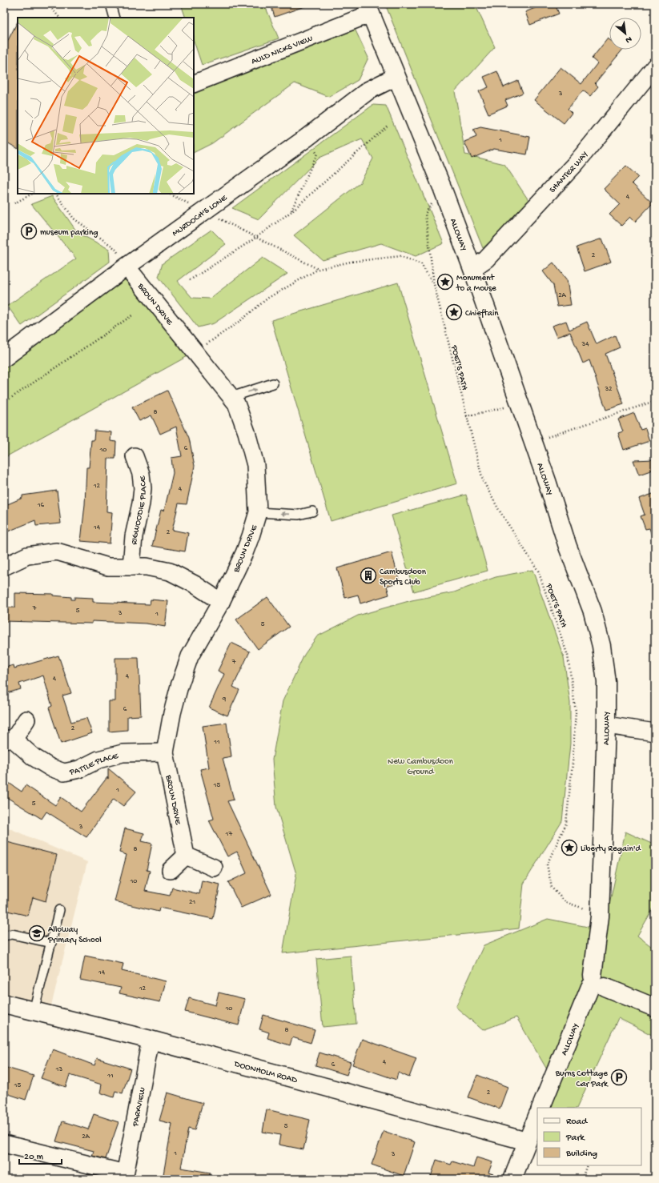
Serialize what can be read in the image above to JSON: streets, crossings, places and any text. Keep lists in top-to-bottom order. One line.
{"streets":{"main road":["MURDOCH'S LONE","ALLOWAY","DOONHOLM ROAD"],"street":["AULD NICKS VIEW","SHANTER WAY","BROUN DRIVE","RIGWOODIE PLACE","PATTLE PLACE","PARKVIEW"],"path":["POET'S PATH"]},"crossings":[["AULD NICKS VIEW","ALLOWAY"],["SHANTER WAY","ALLOWAY"],["MURDOCH'S LONE","ALLOWAY"],["MURDOCH'S LONE","BROUN DRIVE"],["ALLOWAY","POET'S PATH"],["BROUN DRIVE","PATTLE PLACE"],["DOONHOLM ROAD","PARKVIEW"]],"parks":["New Cambusdoon Ground"],"places":{"parking":["museum parking","Burns Cottage Car Park"],"place":["Monument to a Mouse","Chieftain","Liberty Regain'd"],"building":["Cambusdoon Sports Club"],"school or university":["Alloway Primary School"]},"house_numbers":["3","1","4","2","2A","34","32","8","6","10","12","4","16","14","2","7","5","3","1","5","7","4","4","9","6","2","11","15","1","5","3","17","8","10","21","14","12","10","8","4","6","13","11","15","2","5","2A","1","3"],"legend":["Road","Park","Building"],"scale_bar":"20 m","north":"bottom right"}
